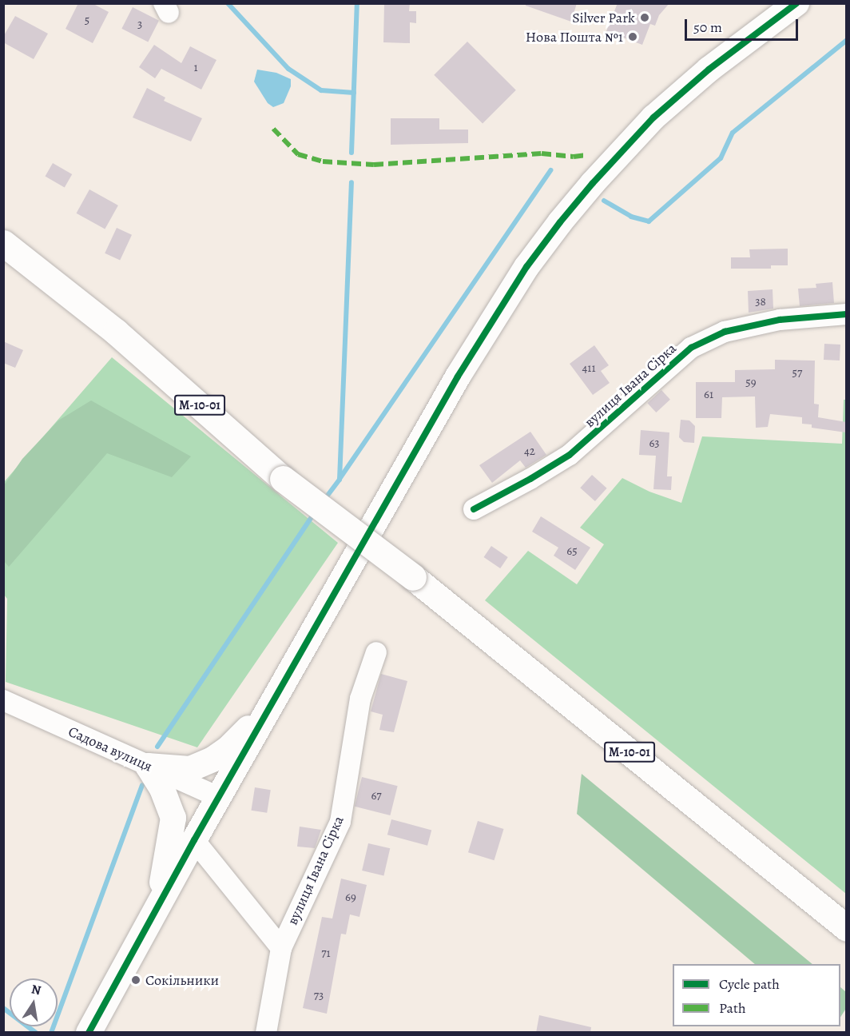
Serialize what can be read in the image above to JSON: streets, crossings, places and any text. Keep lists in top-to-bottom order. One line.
{"streets":{"highway":["М-10-01"],"street":["вулиця Івана Сірка","Садова вулиця"]},"places":["Silver Park","Нова Пошта №1","Сокільники"],"house_numbers":["5","3","1","38","411","57","59","61","63","42","65","67","69","71","73"],"legend":["Cycle path","Path"],"scale_bar":"50 m","north":"top"}
